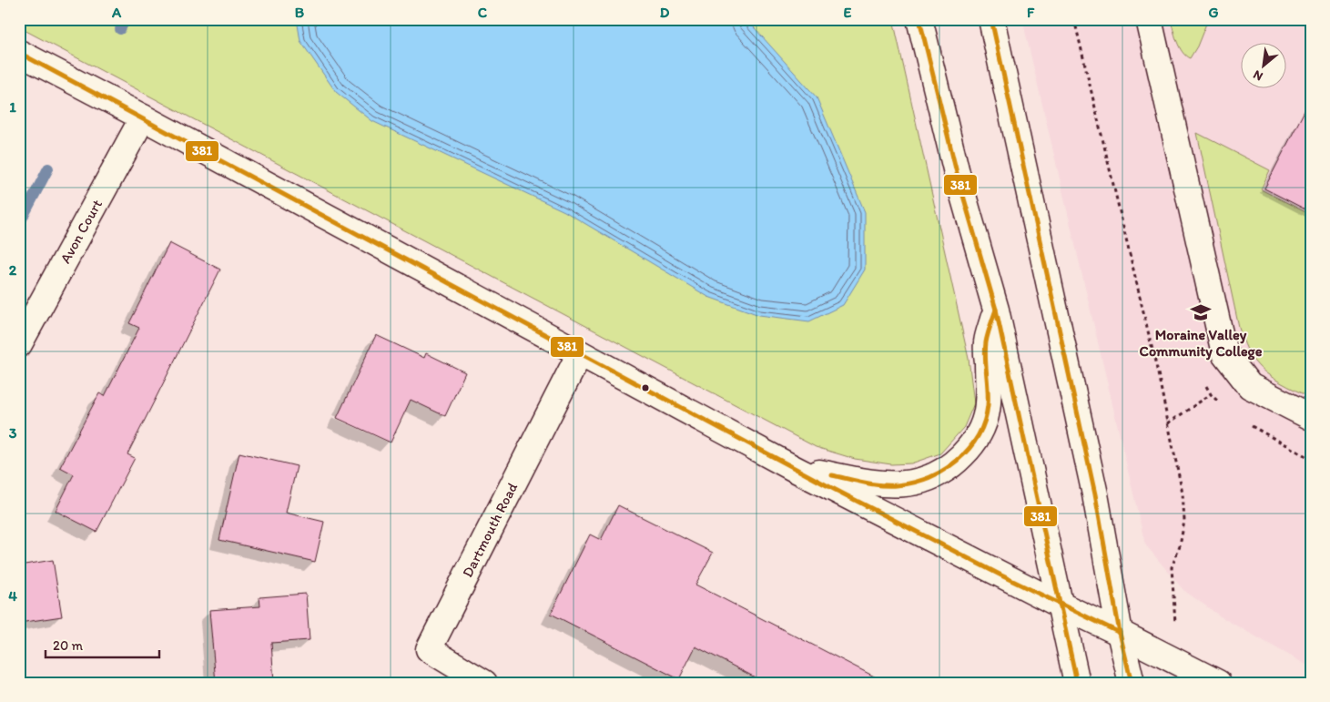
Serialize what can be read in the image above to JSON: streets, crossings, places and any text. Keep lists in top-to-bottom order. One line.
{"streets":{"street":["Avon Court","Dartmouth Road"]},"places":{"school or university":["Moraine Valley Community College"]},"lines":["transit line 381"],"scale_bar":"20 m","north":"bottom left","grid":{"columns":["A","B","C","D","E","F","G"],"rows":["1","2","3","4"]}}
